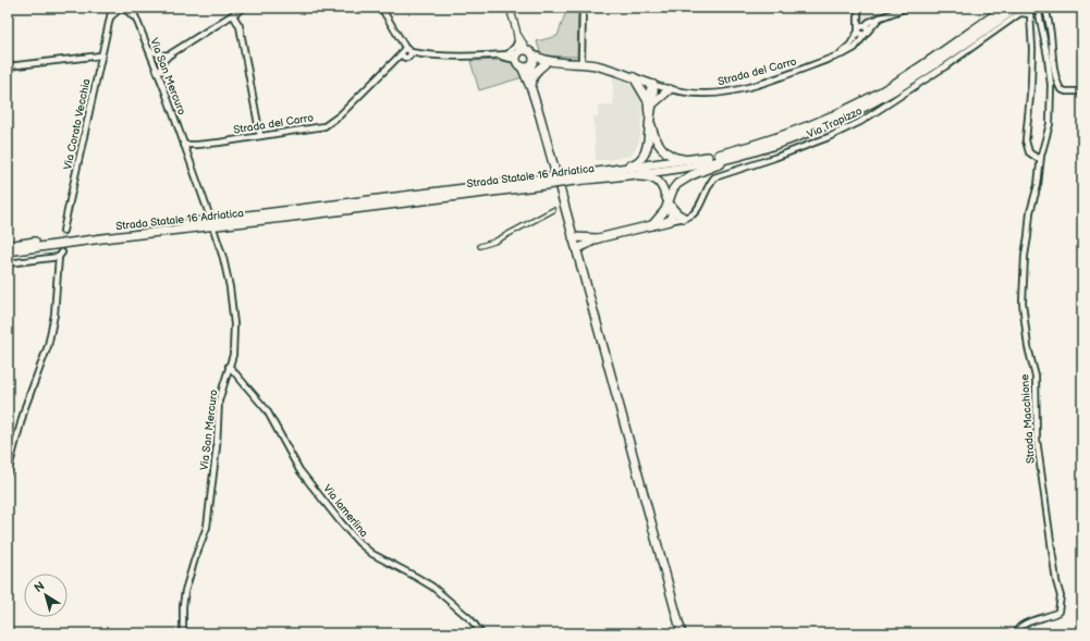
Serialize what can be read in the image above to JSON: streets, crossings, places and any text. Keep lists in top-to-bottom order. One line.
{"streets":{"main road":["Strada del Carro","Strada Statale 16 Adriatica"],"street":["Via San Mercuro","Via Trapizzo","Via Corato Vecchia","Strada Macchione","Via lamerlina"]},"crossings":[["Strada del Carro","Via San Mercuro"],["Via San Mercuro","Via lamerlina"]],"north":"top left"}
